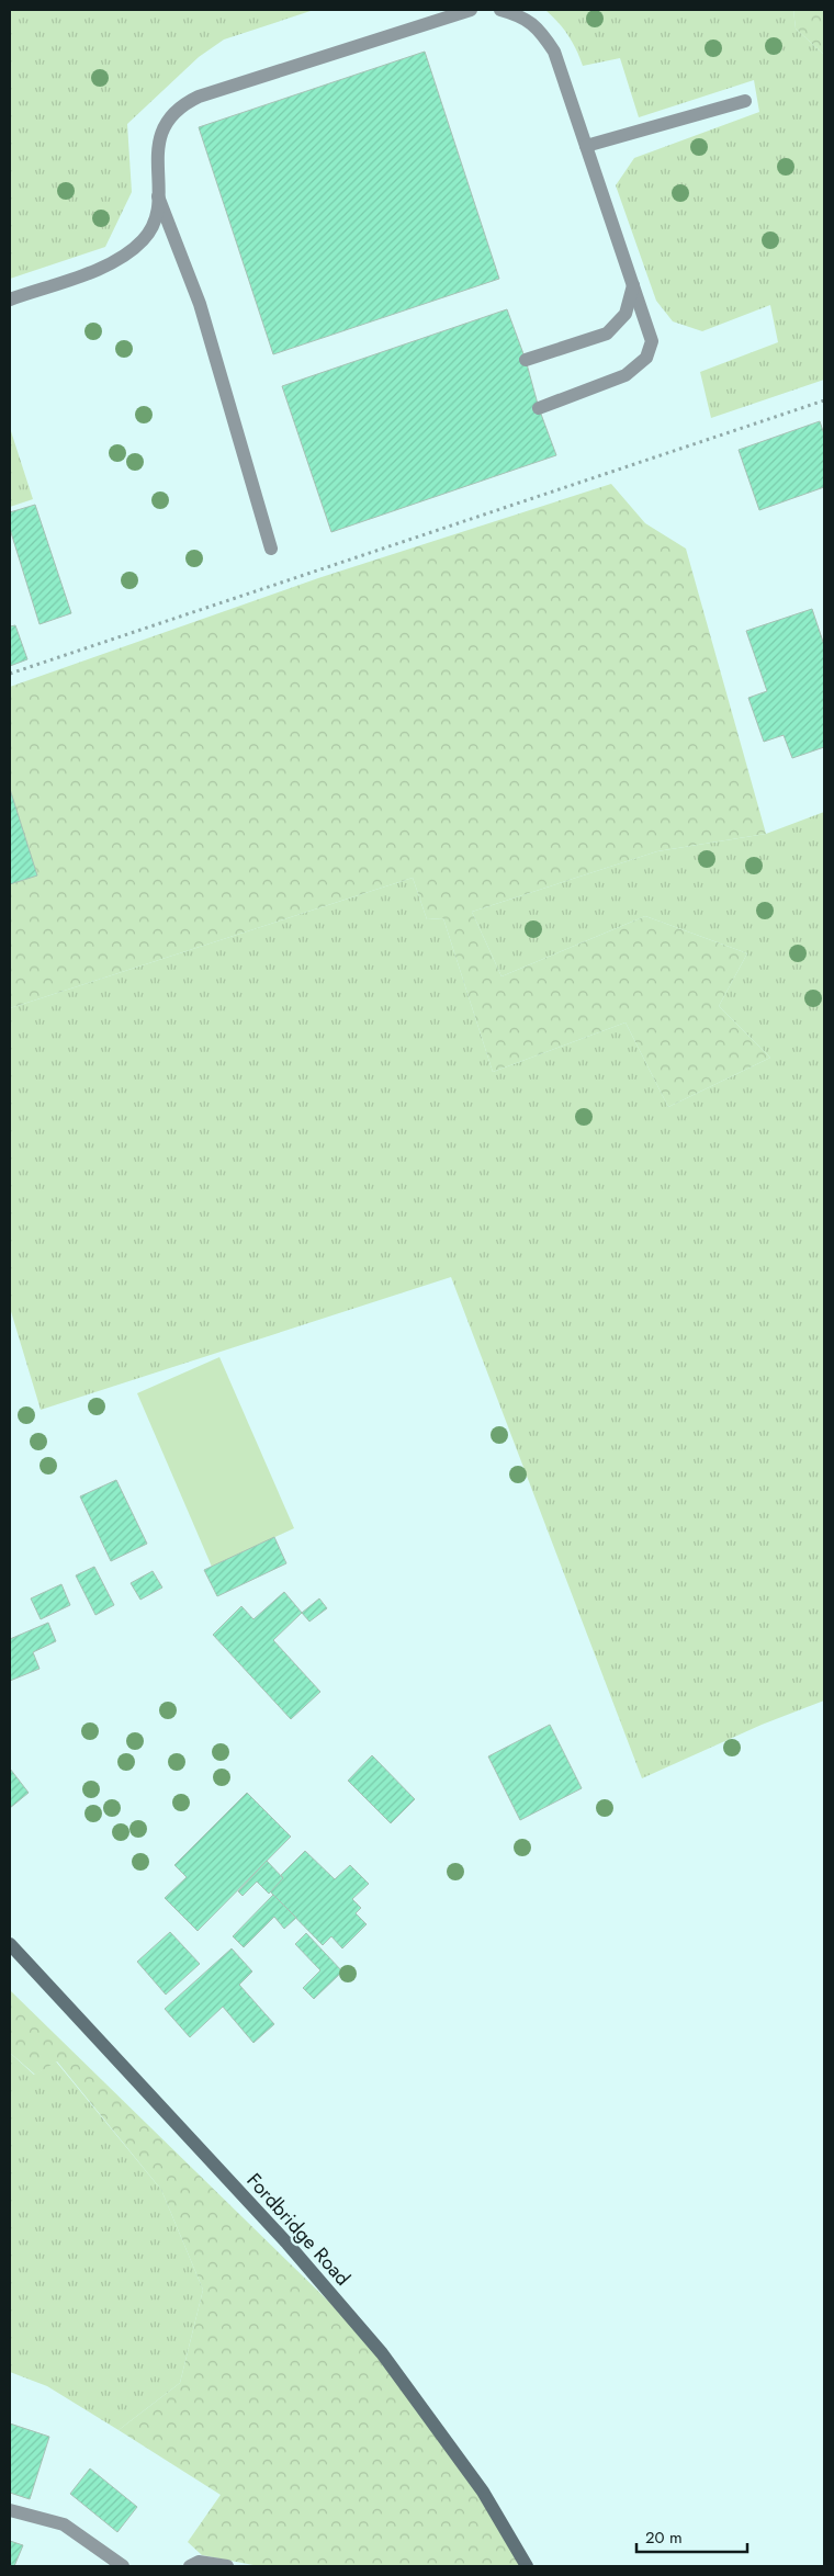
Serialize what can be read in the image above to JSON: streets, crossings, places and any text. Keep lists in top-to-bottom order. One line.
{"streets":{"street":["Fordbridge Road"]},"scale_bar":"20 m"}
